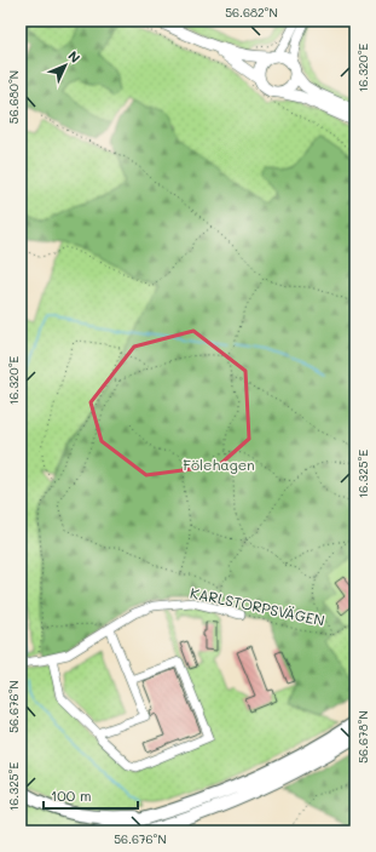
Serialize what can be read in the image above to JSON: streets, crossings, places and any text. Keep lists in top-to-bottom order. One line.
{"streets":{"street":["KARLSTORPSVÄGEN"]},"parks":["Fölehagen"],"scale_bar":"100 m","north":"top right","coordinates":["56.682°N","16.320°E","56.680°N","16.325°E","56.676°N","56.678°N"]}
